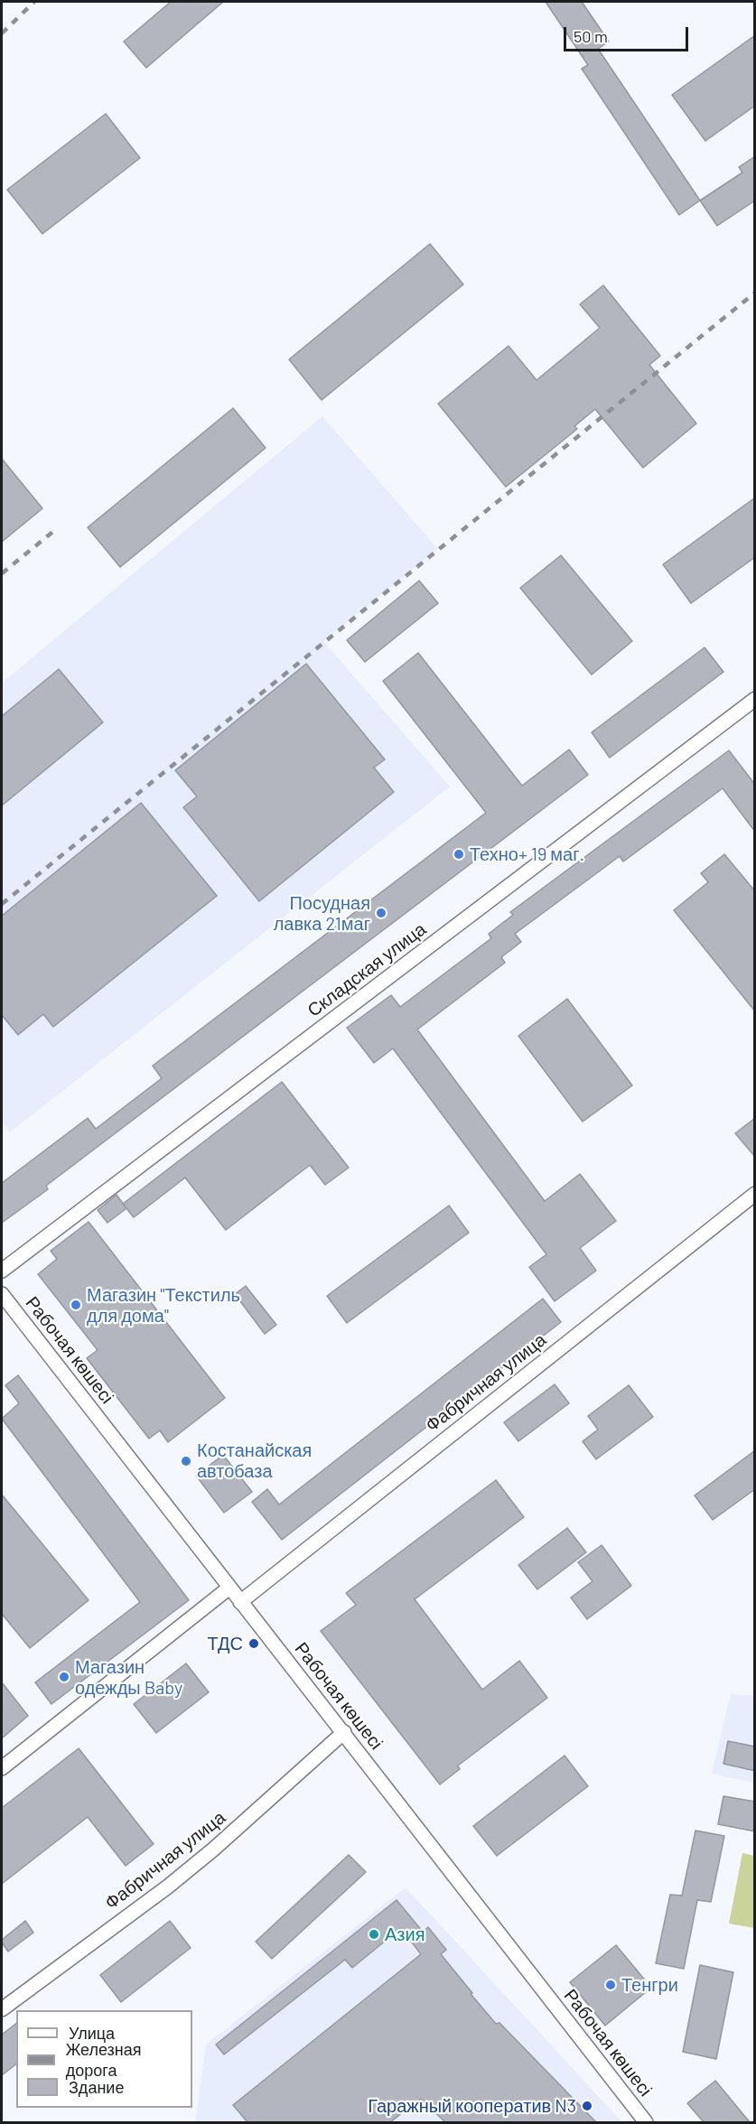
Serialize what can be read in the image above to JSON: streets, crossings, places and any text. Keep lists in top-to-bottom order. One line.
{"streets":{"street":["Складская улица","Рабочая көшесі","Фабричная улица"]},"crossings":[["Рабочая көшесі","Фабричная улица"]],"places":["Техно+ 19 маг.","Посудная лавка 21маг","Магазин \"Текстиль для дома\"","Костанайская автобаза","ТДС","Магазин одежды Baby","Азия","Тенгри","Гаражный кооператив N3"],"legend":["Улица","Железная дорога","Здание"],"scale_bar":"50 m"}
